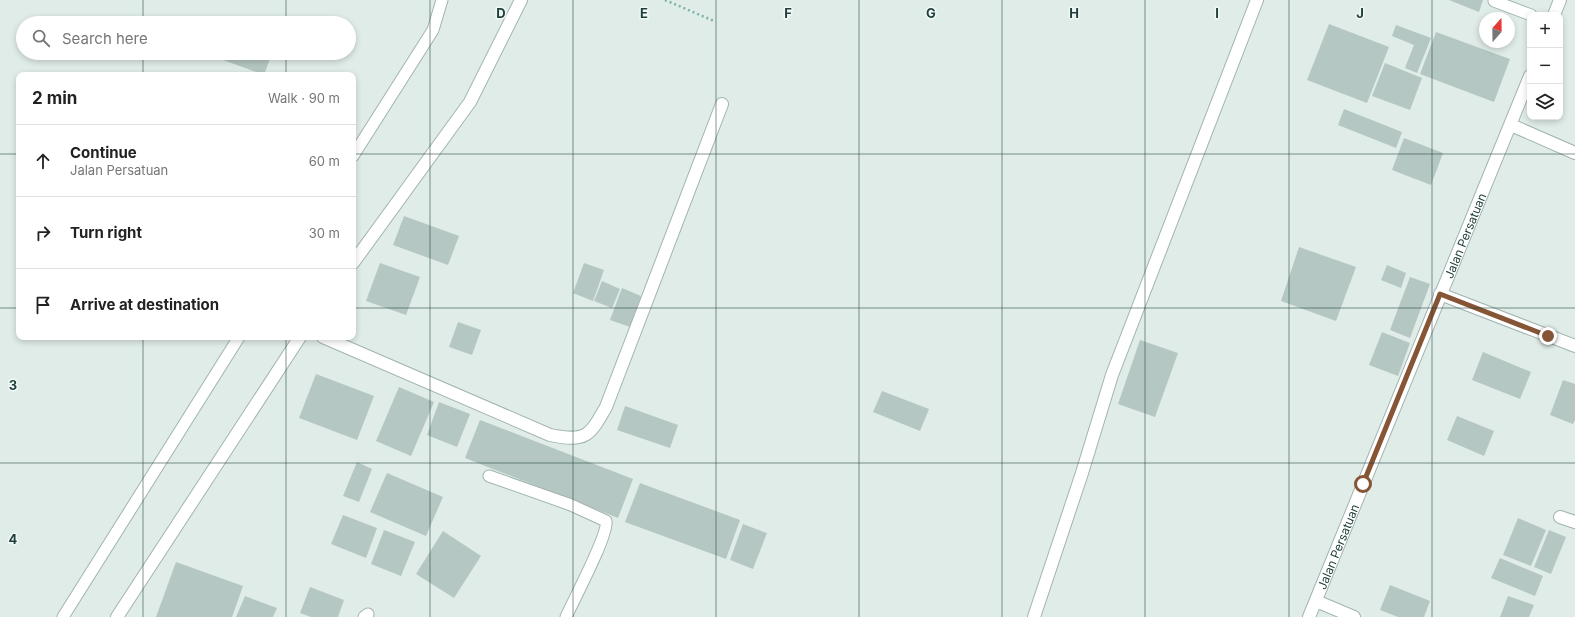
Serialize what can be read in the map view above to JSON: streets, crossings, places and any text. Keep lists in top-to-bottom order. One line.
{"streets":{"street":["Jalan Persatuan"]},"north":"top","page":{"map_buttons":["+","−"],"search":"Search here","heading":["2 min","Walk · 90 m"],"list":[["Continue","Jalan Persatuan","60 m"],["Turn right","30 m"],"Arrive at destination"]},"grid":{"columns":["D","E","F","G","H","I","J"],"rows":["3","4"]}}
